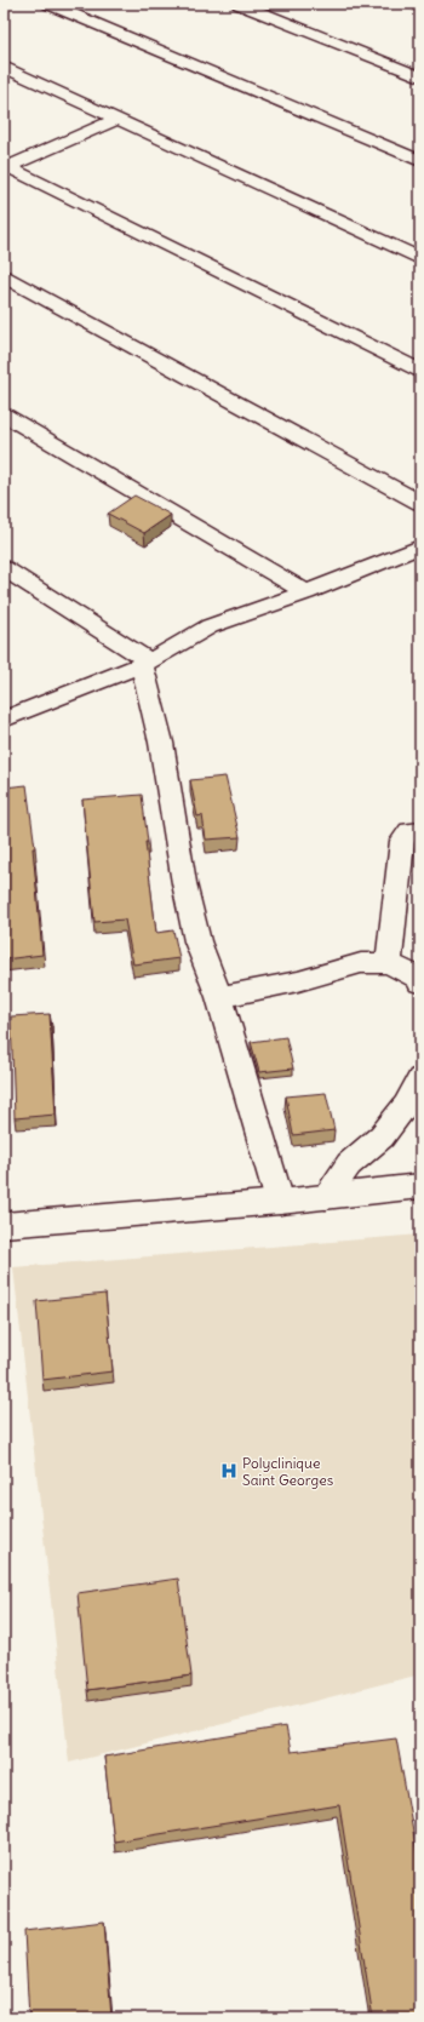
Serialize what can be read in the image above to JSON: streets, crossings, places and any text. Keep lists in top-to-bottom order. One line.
{"places":{"hospital":["Polyclinique Saint Georges"]}}
